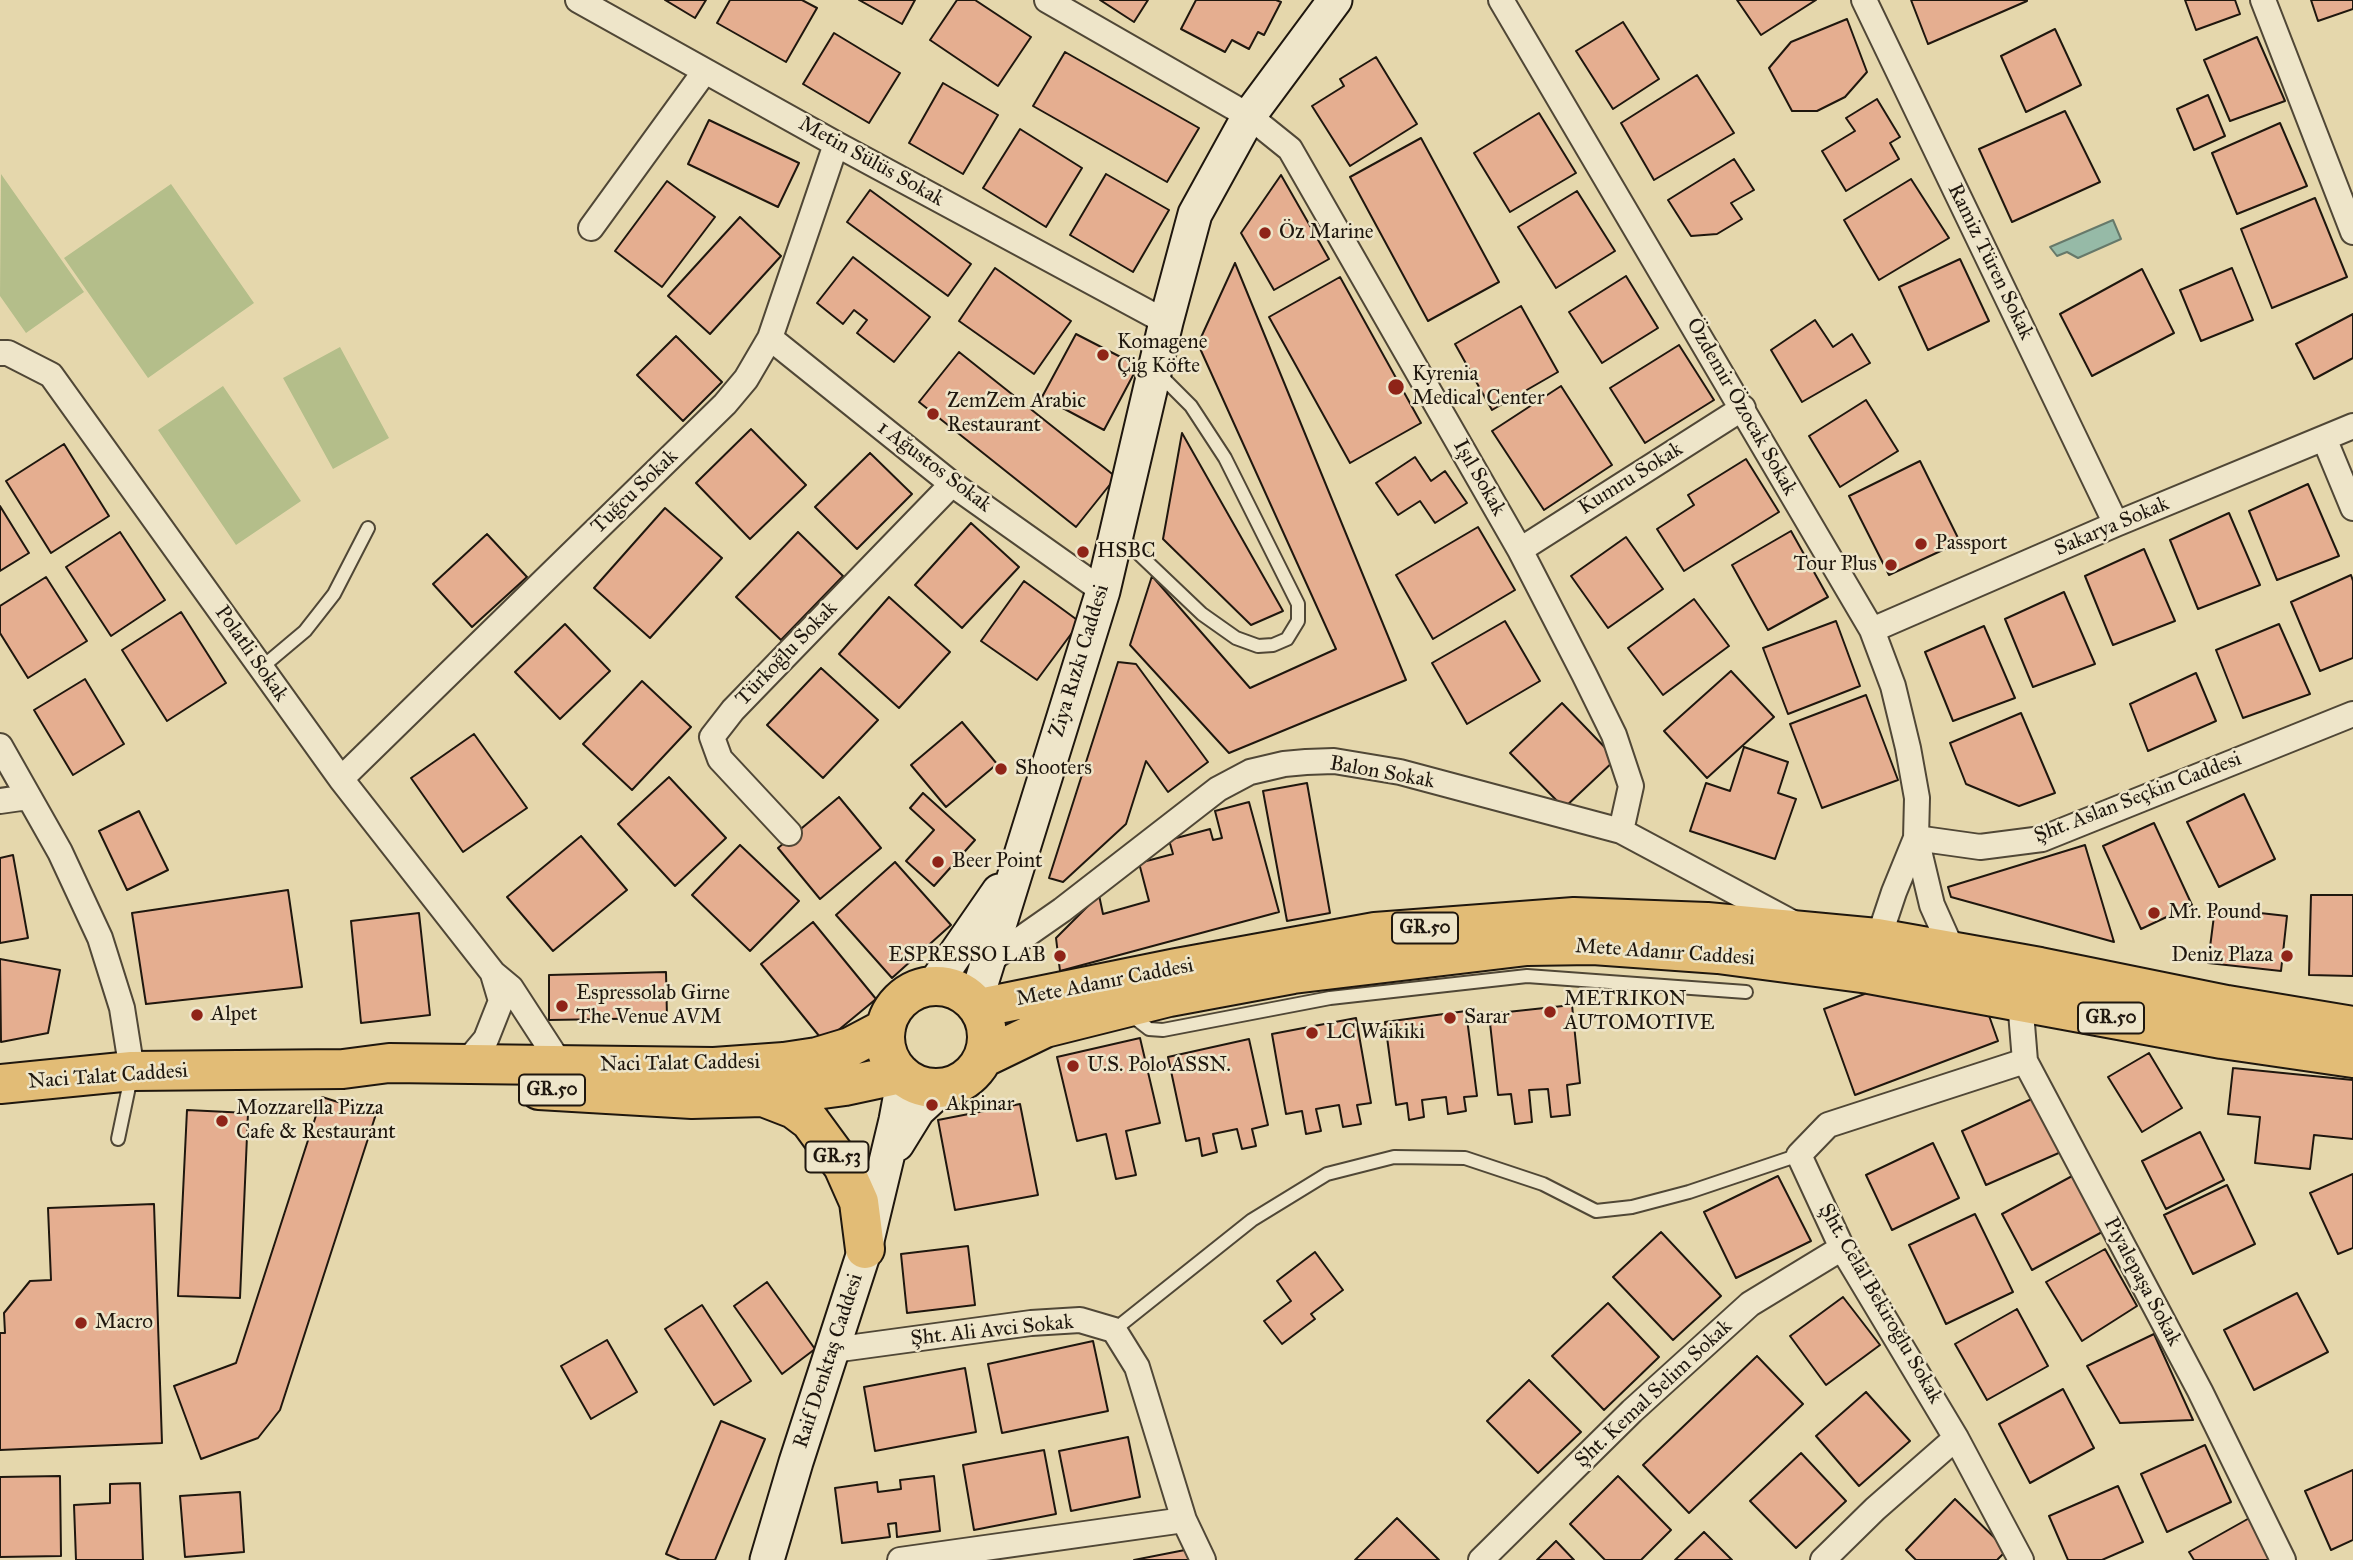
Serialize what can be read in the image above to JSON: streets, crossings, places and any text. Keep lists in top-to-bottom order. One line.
{"streets":{"main road":["GR.50","Mete Adanır Caddesi","Naci Talat Caddesi","GR.53"],"street":["Metin Sülüs Sokak","Ramiz Türen Sokak","Özdemir Özocak Sokak","1 Ağustos Sokak","Işıl Sokak","Kumru Sokak","Tuğcu Sokak","Sakarya Sokak","Polatli Sokak","Türkoğlu Sokak","Ziya Rızkı Caddesi","Balon Sokak","Şht. Aslan Seçkin Caddesi","Piyalepaşa Sokak","Şht. Celal Bekiroğlu Sokak","Şht. Ali Avci Sokak","Raif Denktaş Caddesi","Şht. Kemal Selim Sokak"]},"crossings":[["Metin Sülüs Sokak","Tuğcu Sokak"],["Metin Sülüs Sokak","Ziya Rızkı Caddesi"],["Ramiz Türen Sokak","Sakarya Sokak"],["Özdemir Özocak Sokak","Kumru Sokak"],["Özdemir Özocak Sokak","Sakarya Sokak"],["Özdemir Özocak Sokak","Şht. Aslan Seçkin Caddesi"],["Özdemir Özocak Sokak","Mete Adanır Caddesi"],["1 Ağustos Sokak","Tuğcu Sokak"],["1 Ağustos Sokak","Türkoğlu Sokak"],["1 Ağustos Sokak","Ziya Rızkı Caddesi"],["Işıl Sokak","Kumru Sokak"],["Işıl Sokak","Ziya Rızkı Caddesi"],["Işıl Sokak","Balon Sokak"],["Tuğcu Sokak","Polatli Sokak"],["Polatli Sokak","Naci Talat Caddesi"],["Ziya Rızkı Caddesi","Balon Sokak"],["Ziya Rızkı Caddesi","GR.50"],["Ziya Rızkı Caddesi","Mete Adanır Caddesi"],["Ziya Rızkı Caddesi","Naci Talat Caddesi"],["Ziya Rızkı Caddesi","Raif Denktaş Caddesi"],["Balon Sokak","Mete Adanır Caddesi"],["GR.50","Mete Adanır Caddesi"],["GR.50","Naci Talat Caddesi"],["GR.50","Raif Denktaş Caddesi"],["Mete Adanır Caddesi","Naci Talat Caddesi"],["Mete Adanır Caddesi","Piyalepaşa Sokak"],["Mete Adanır Caddesi","Raif Denktaş Caddesi"],["Naci Talat Caddesi","GR.53"],["Naci Talat Caddesi","Raif Denktaş Caddesi"],["GR.53","Raif Denktaş Caddesi"],["Şht. Celal Bekiroğlu Sokak","Şht. Kemal Selim Sokak"],["Şht. Ali Avci Sokak","Raif Denktaş Caddesi"]],"places":["Öz Marine","Komagene Çig Köfte","Kyrenia Medical Center","ZemZem Arabic Restaurant","Passport","HSBC","Tour Plus","Shooters","Beer Point","Mr. Pound","ESPRESSO LAB","Deniz Plaza","Espressolab Girne The Venue AVM","METRIKON AUTOMOTIVE","Alpet","Sarar","LC Waikiki","U.S. Polo ASSN.","Akpinar","Mozzarella Pizza Cafe & Restaurant","Macro"]}
